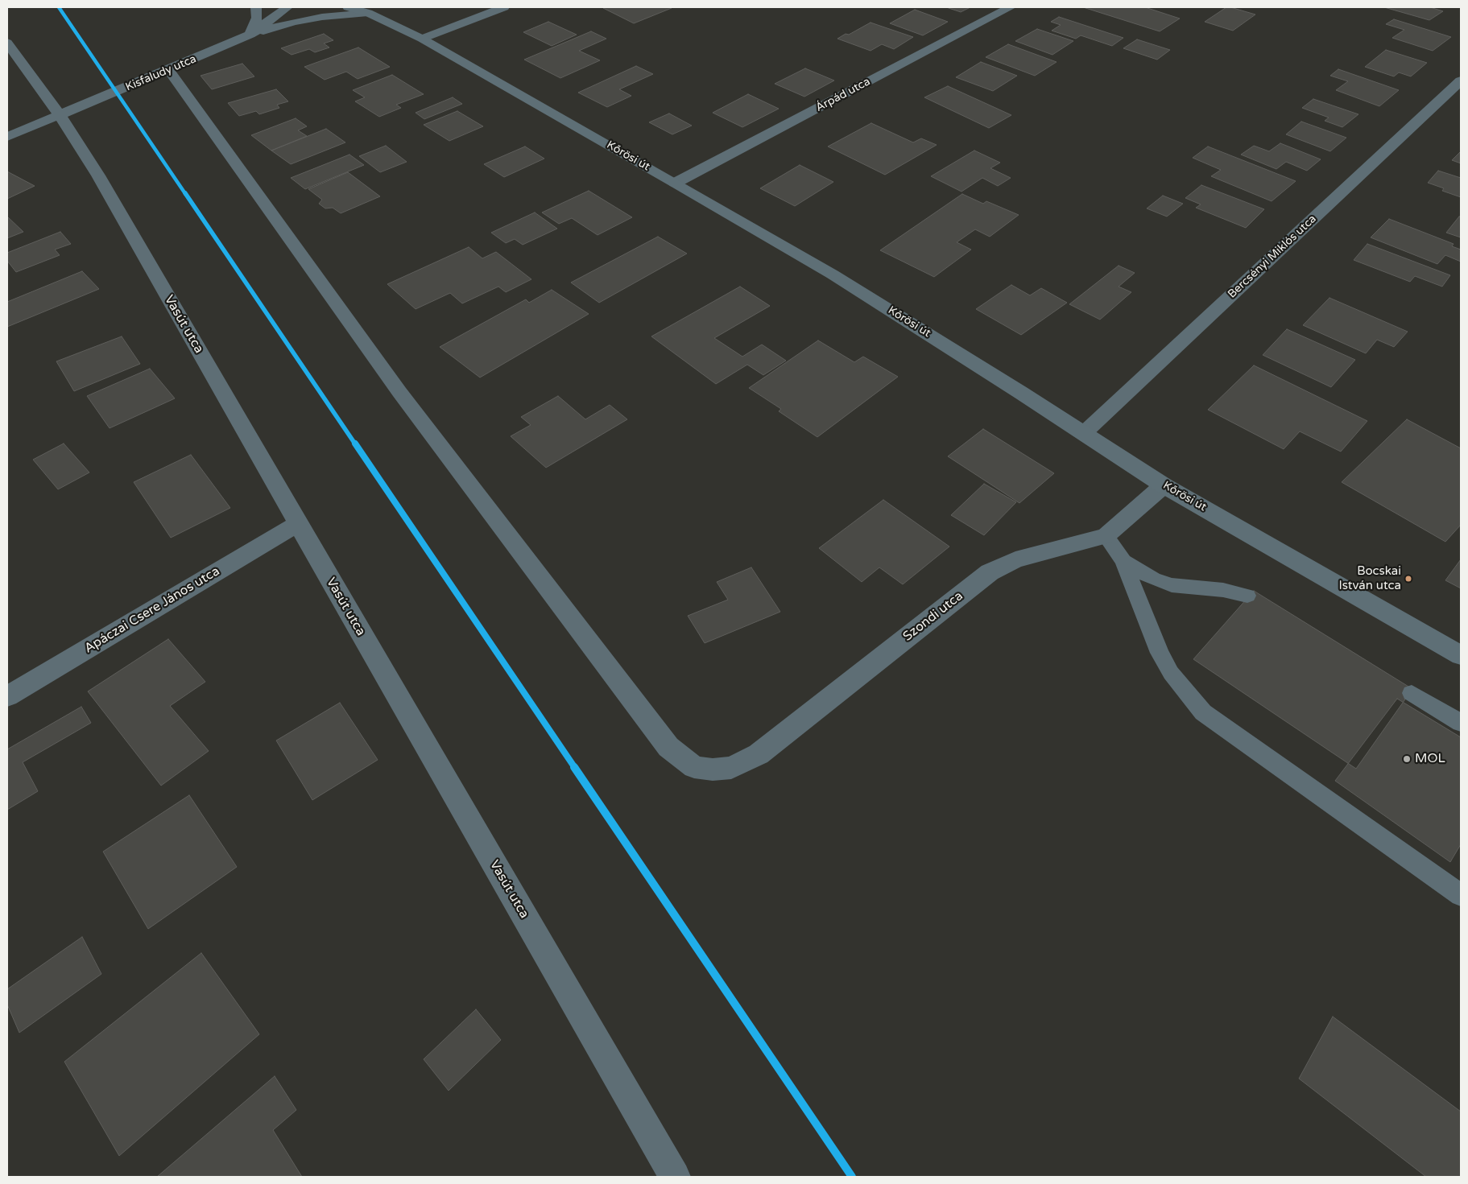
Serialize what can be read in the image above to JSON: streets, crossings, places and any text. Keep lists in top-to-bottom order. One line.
{"streets":{"main road":["Kőrösi út"],"street":["Kisfaludy utca","Árpád utca","Bercsényi Miklós utca","Vasút utca","Apáczai Csere János utca","Szondi utca"]},"crossings":[["Kisfaludy utca","Vasút utca"],["Kisfaludy utca","Szondi utca"],["Árpád utca","Kőrösi út"],["Kőrösi út","Bercsényi Miklós utca"],["Kőrösi út","Szondi utca"],["Vasút utca","Apáczai Csere János utca"]],"places":["Bocskai István utca","MOL"]}
